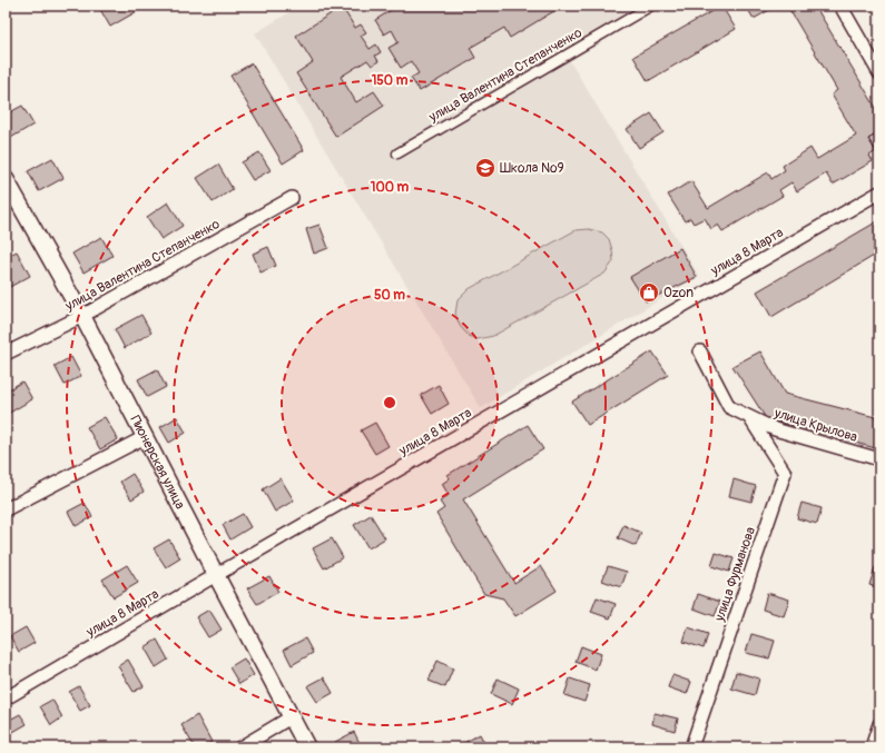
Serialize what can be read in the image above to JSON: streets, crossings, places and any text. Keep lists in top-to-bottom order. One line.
{"streets":{"street":["улица Валентина Степанченко","улица 8 Марта","улица Крылова","Пионерская улица","улица Фурманова"]},"crossings":[["улица Валентина Степанченко","Пионерская улица"],["улица 8 Марта","Пионерская улица"],["улица Крылова","улица Фурманова"]],"places":{"school or university":["Школа №9"],"shop":["Ozon"]},"rings":["150 m","100 m","50 m"]}
